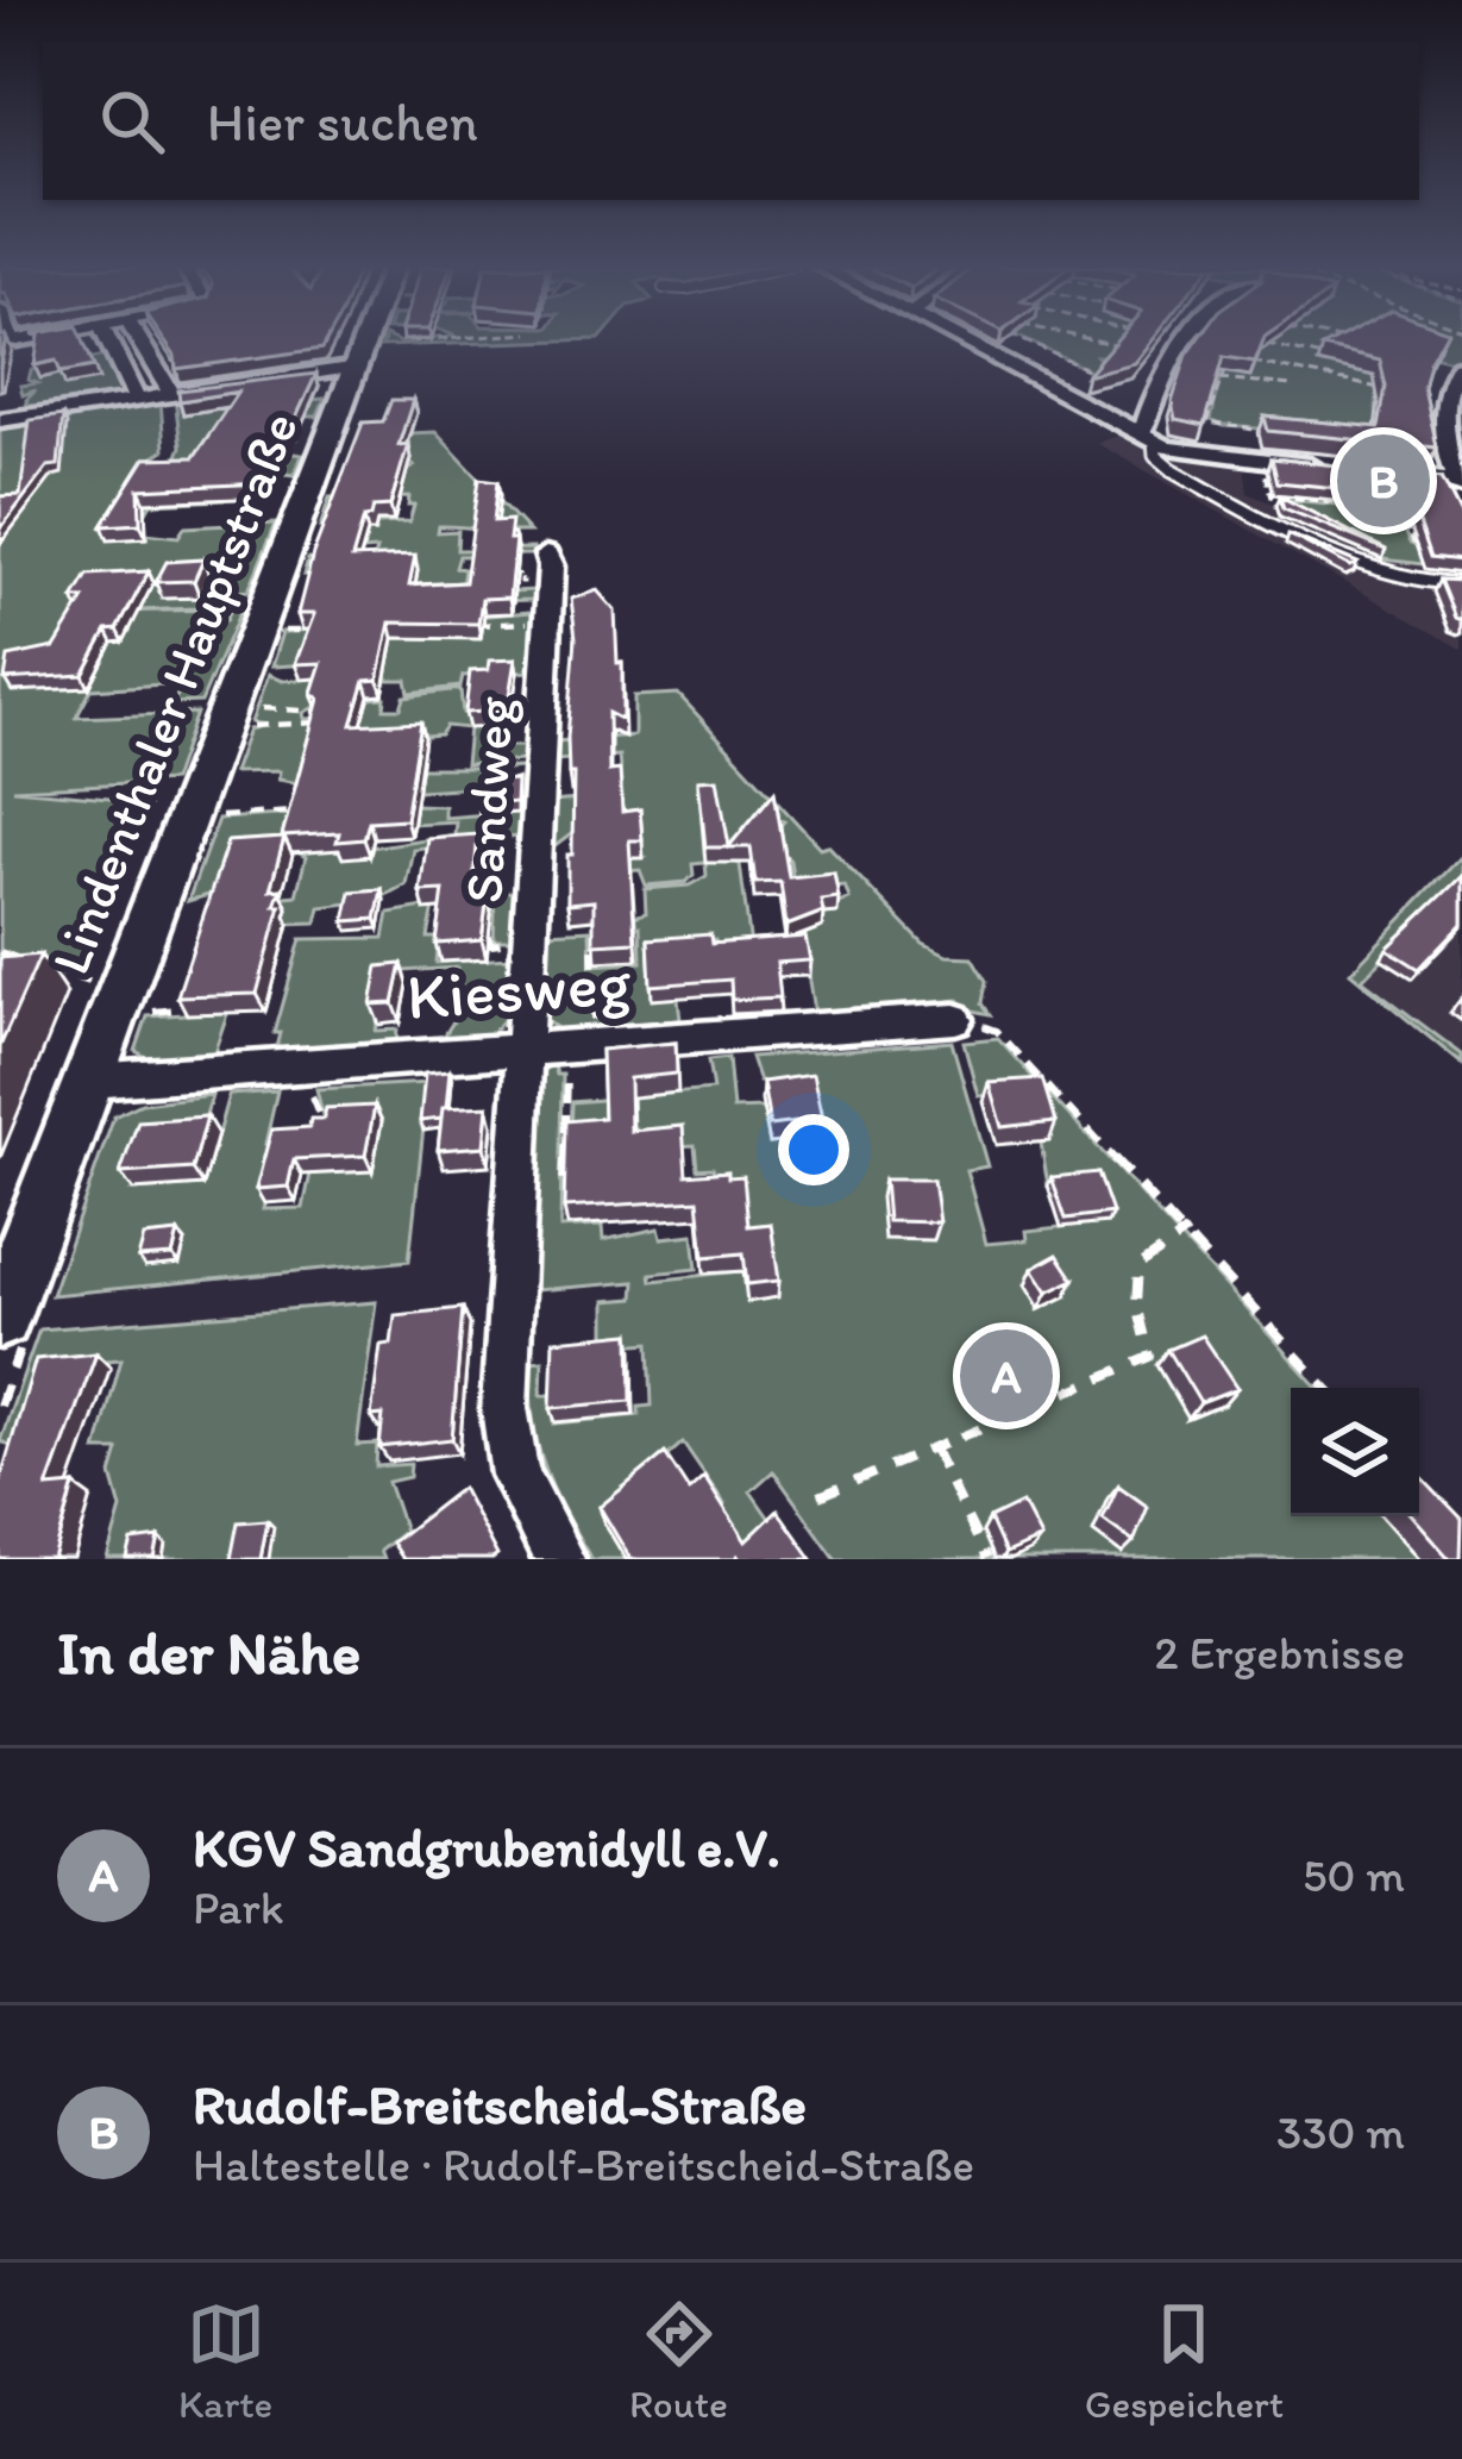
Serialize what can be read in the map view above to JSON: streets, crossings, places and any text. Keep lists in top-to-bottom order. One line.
{"streets":{"street":["Lindenthaler Hauptstraße","Sandweg","Kiesweg"]},"crossings":[["Lindenthaler Hauptstraße","Kiesweg"],["Sandweg","Kiesweg"]],"page":{"search":"Hier suchen","pins":["B","A"],"heading":["In der Nähe","2 Ergebnisse"],"list":[{"mark":"A","name":"KGV Sandgrubenidyll e.V.","note":"Park","value":"50 m"},{"mark":"B","name":"Rudolf-Breitscheid-Straße","note":"Haltestelle · Rudolf-Breitscheid-Straße","value":"330 m"}],"nav":["Karte","Route","Gespeichert"]}}
